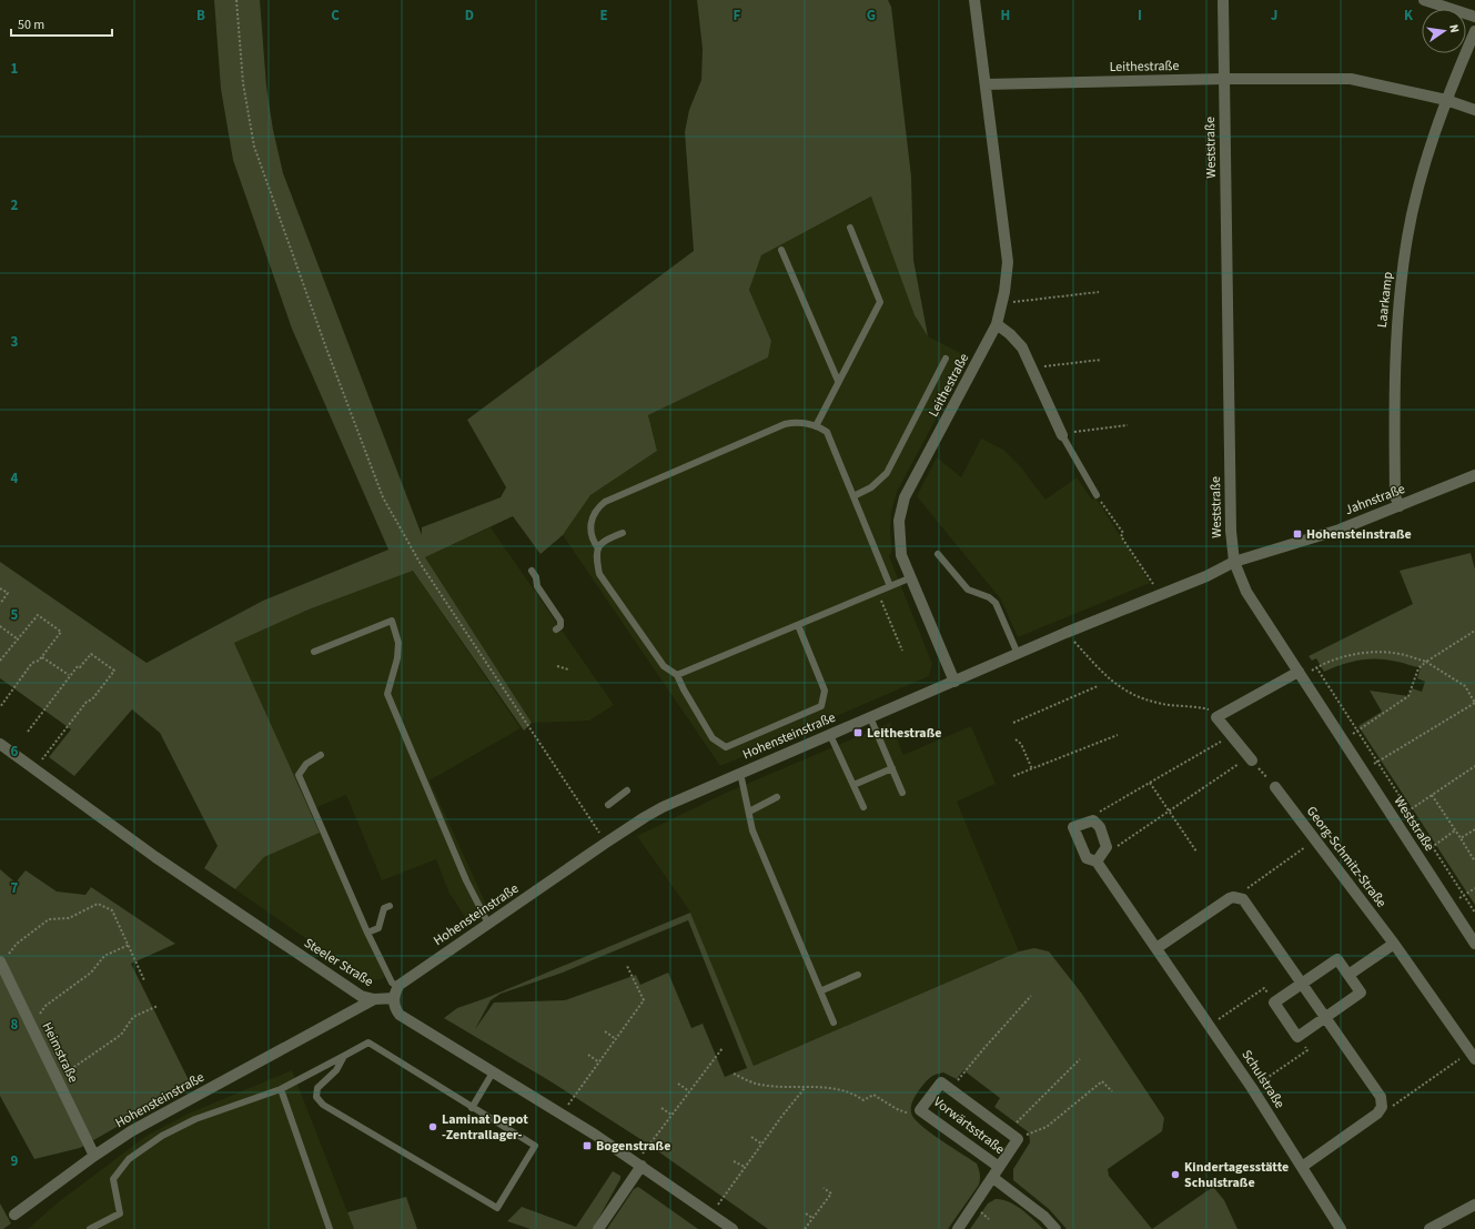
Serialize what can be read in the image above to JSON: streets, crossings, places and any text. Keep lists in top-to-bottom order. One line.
{"streets":{"street":["Leithestraße","Weststraße","Laarkamp","Jahnstraße","Hohensteinstraße","Georg-Schmitz-Straße","Steeler Straße","Heimstraße","Schulstraße","Vorwärtsstraße"]},"crossings":[["Leithestraße","Weststraße"],["Leithestraße","Hohensteinstraße"],["Weststraße","Jahnstraße"],["Weststraße","Hohensteinstraße"],["Laarkamp","Jahnstraße"],["Jahnstraße","Hohensteinstraße"],["Hohensteinstraße","Steeler Straße"],["Hohensteinstraße","Heimstraße"]],"places":{"transit":["Hohensteinstraße","Leithestraße","Bogenstraße"],"other":["Laminat Depot -Zentrallager-","Kindertagesstätte Schulstraße"]},"scale_bar":"50 m","north":"right","grid":{"columns":["B","C","D","E","F","G","H","I","J","K"],"rows":["1","2","3","4","5","6","7","8","9"]}}
